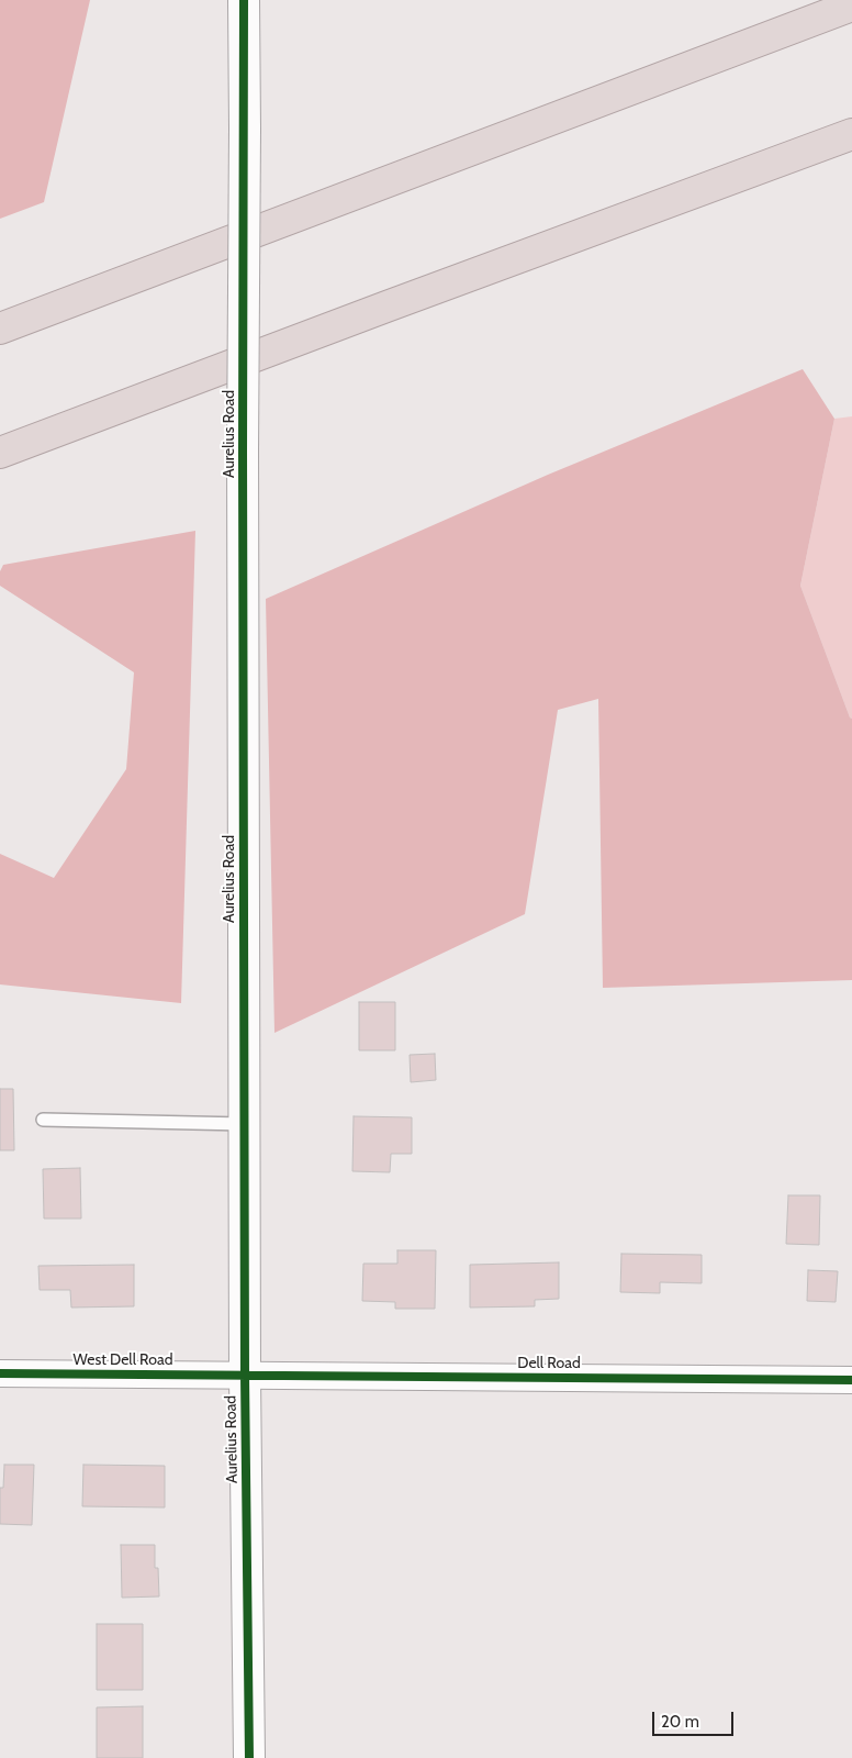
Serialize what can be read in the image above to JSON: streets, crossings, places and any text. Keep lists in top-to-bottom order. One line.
{"streets":{"street":["Aurelius Road","West Dell Road","Dell Road"]},"crossings":[["Aurelius Road","West Dell Road"],["Aurelius Road","Dell Road"],["West Dell Road","Dell Road"]],"scale_bar":"20 m"}
